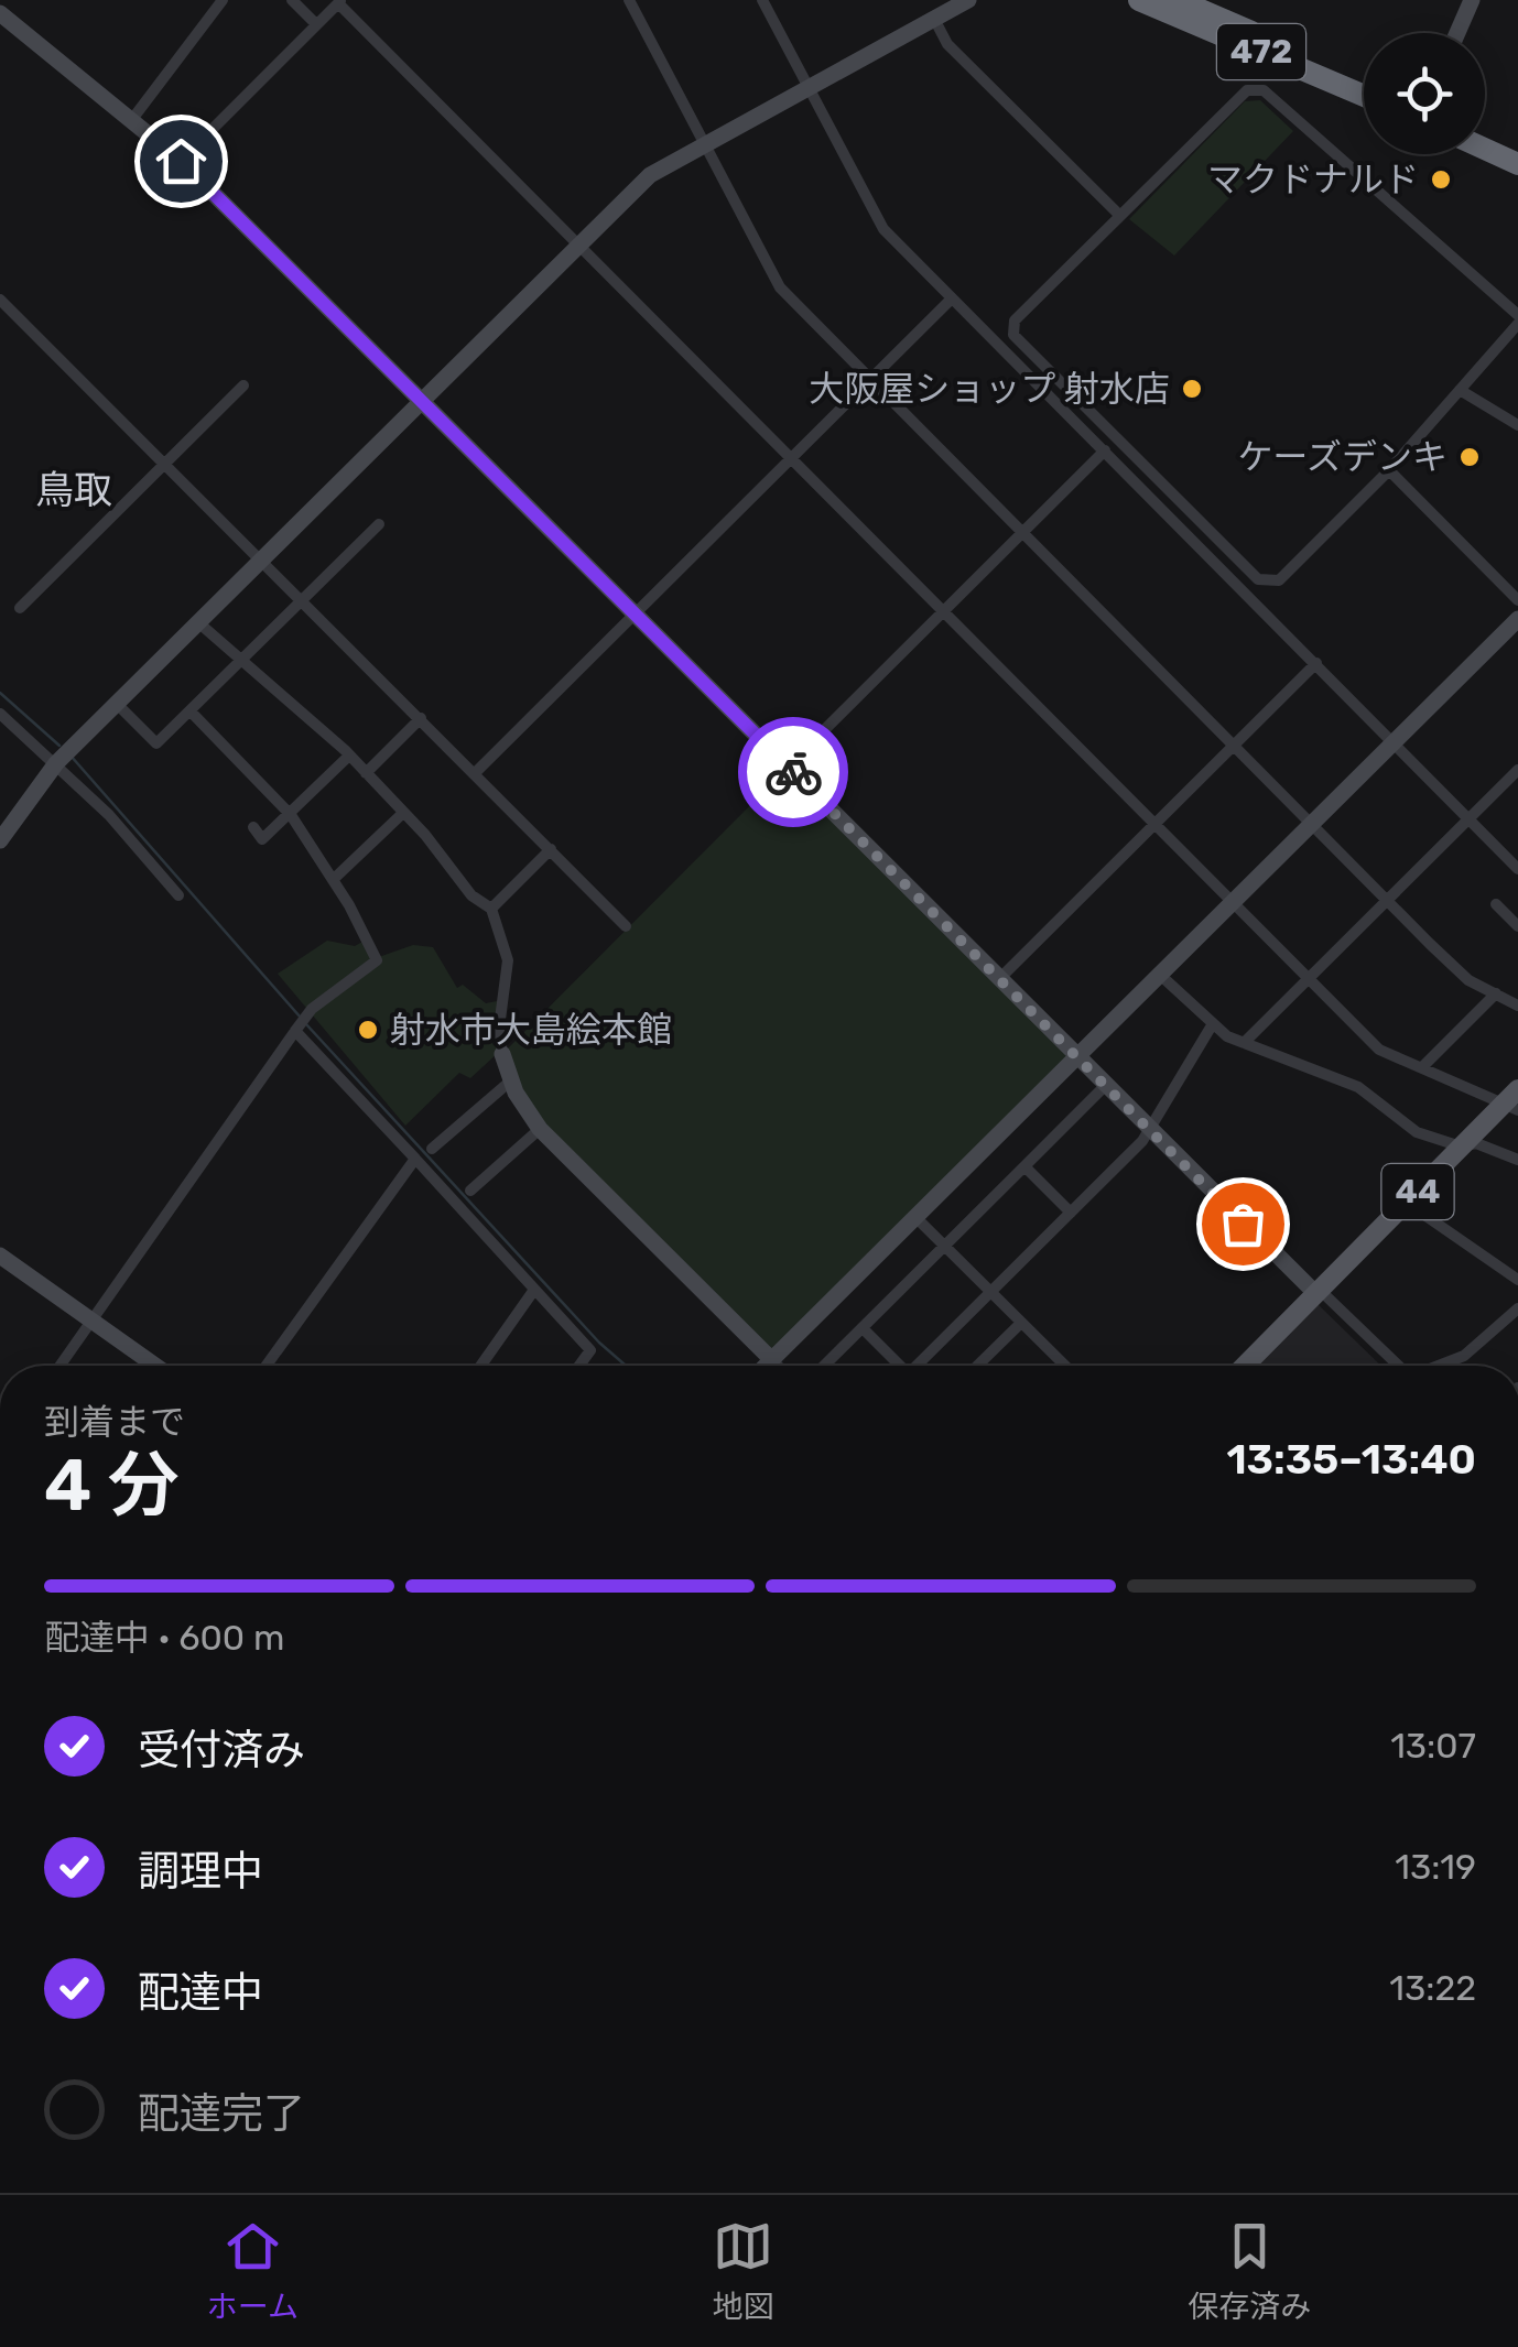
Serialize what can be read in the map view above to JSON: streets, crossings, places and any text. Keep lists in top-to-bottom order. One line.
{"streets":{"highway":["472"],"main road":["44"]},"districts":["鳥取"],"places":["マクドナルド","大阪屋ショップ 射水店","ケーズデンキ","射水市大島絵本館"],"page":{"heading":["4 分","到着まで","13:35–13:40"],"bar":"配達中 · 600 m","list":[["受付済み","13:07"],["調理中","13:19"],["配達中","13:22"],"配達完了"],"tabs":["ホーム","地図","保存済み"]}}
